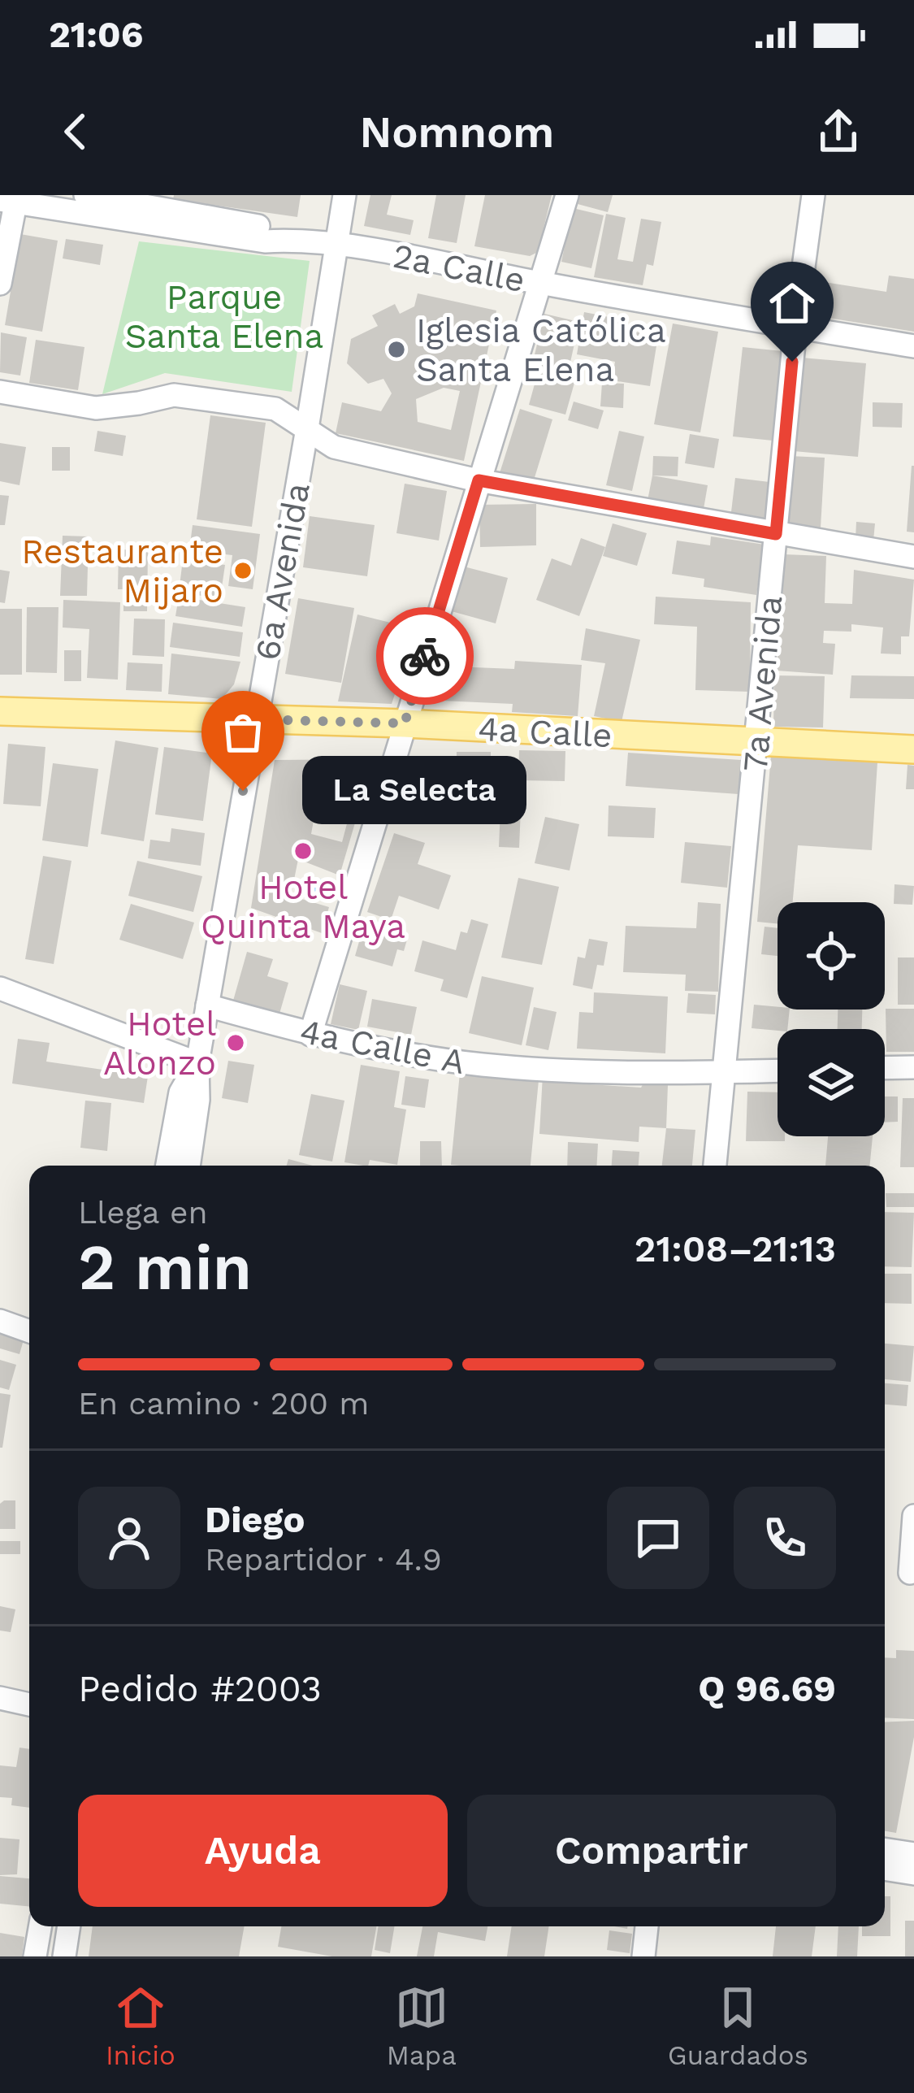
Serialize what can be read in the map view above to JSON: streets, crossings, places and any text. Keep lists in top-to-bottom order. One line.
{"streets":{"main road":["4a Calle"],"street":["2a Calle","6a Avenida","7a Avenida","4a Calle A"]},"crossings":[["2a Calle","6a Avenida"],["2a Calle","7a Avenida"],["6a Avenida","4a Calle"],["6a Avenida","4a Calle A"],["7a Avenida","4a Calle"],["7a Avenida","4a Calle A"]],"parks":["Parque Santa Elena"],"places":["Iglesia Católica Santa Elena","Restaurante Mijaro","La Selecta","Hotel Quinta Maya","Hotel Alonzo"],"page":{"status":"21:06","header":"Nomnom","bubble":"La Selecta","heading":["2 min","Llega en","21:08–21:13"],"panel":["Diego","Repartidor · 4.9","Pedido #2003","Q 96.69"],"bar":"En camino · 200 m","buttons":["Ayuda","Compartir"],"tabs":["Inicio","Mapa","Guardados"]}}
